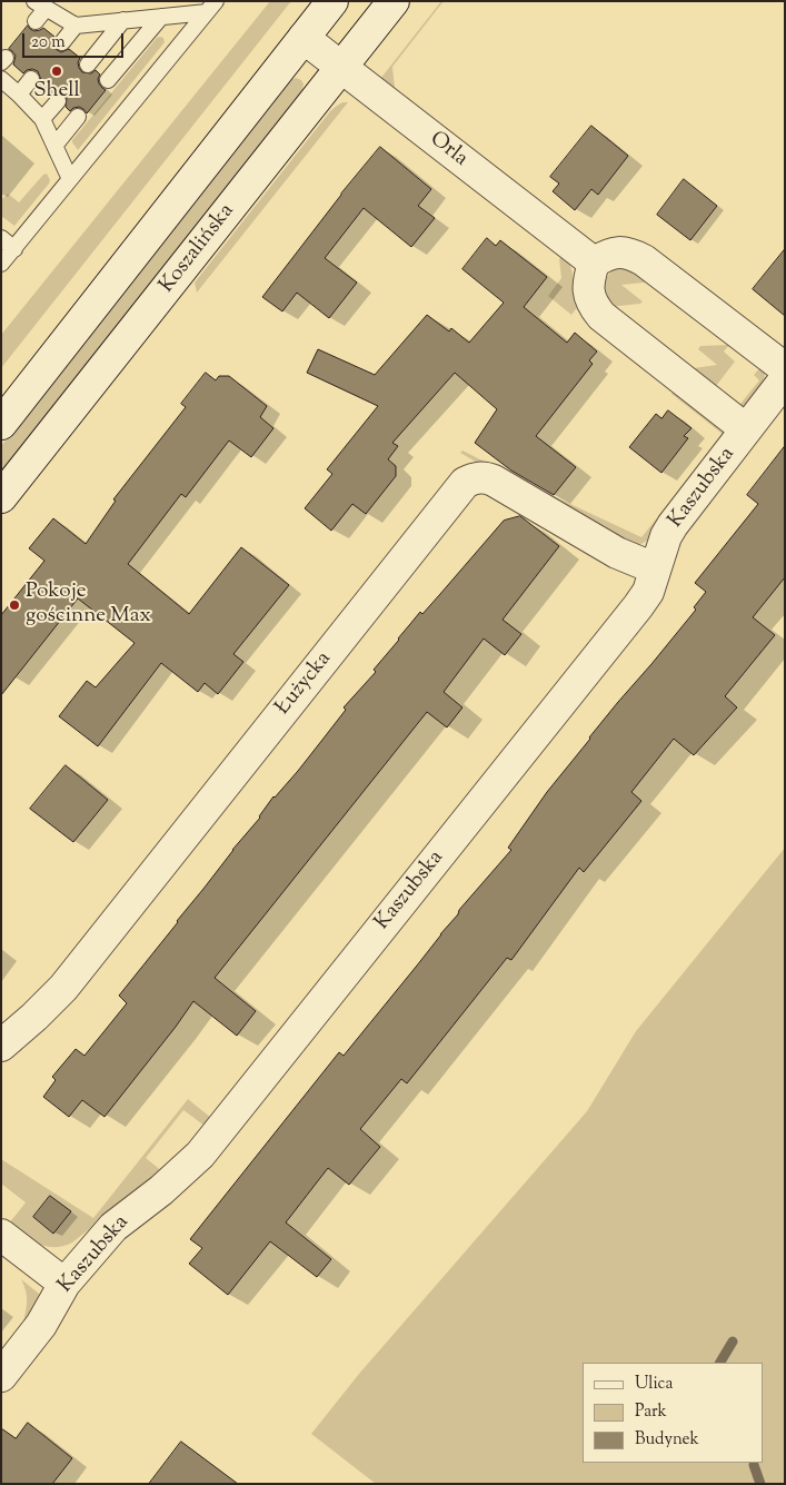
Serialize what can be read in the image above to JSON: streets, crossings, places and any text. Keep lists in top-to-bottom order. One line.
{"streets":{"street":["Orla","Koszalińska","Kaszubska","Łużycka"]},"crossings":[["Orla","Koszalińska"],["Kaszubska","Łużycka"]],"places":["Shell","Pokoje gościnne Max"],"legend":["Ulica","Park","Budynek"],"scale_bar":"20 m"}
